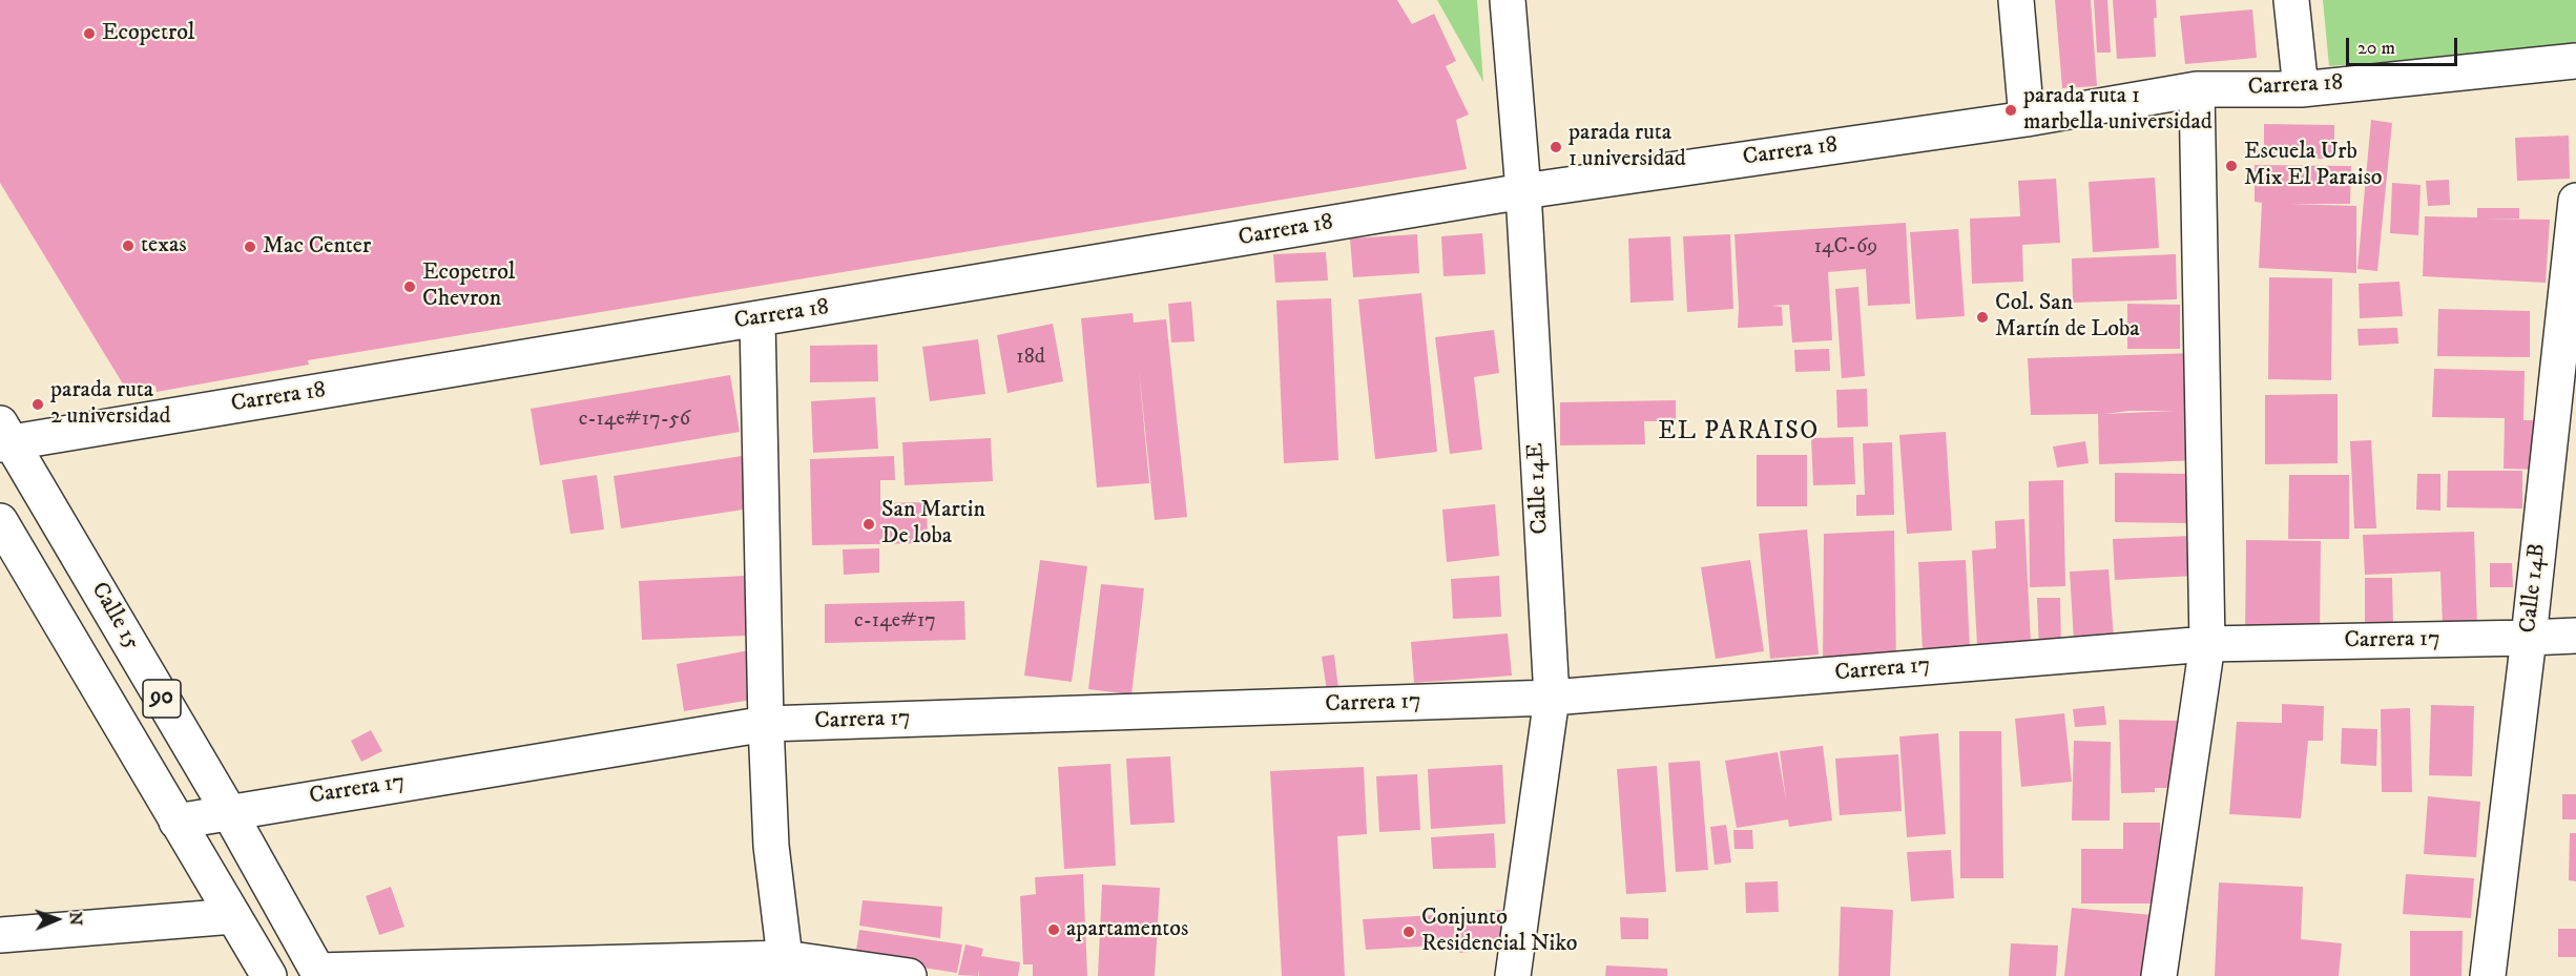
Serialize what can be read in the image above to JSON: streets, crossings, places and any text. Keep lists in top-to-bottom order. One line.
{"streets":{"main road":["Carrera 18","Calle 14E","Calle 14B","Calle 15","Carrera 17","90"]},"crossings":[["Carrera 18","Calle 14E"],["Carrera 18","Calle 15"],["Calle 14E","Carrera 17"],["Calle 14B","Carrera 17"],["Calle 15","Carrera 17"],["Carrera 17","90"]],"districts":["EL PARAISO"],"places":["Ecopetrol","parada ruta 1 marbella universidad","parada ruta 1 universidad","Escuela Urb Mix El Paraiso","texas","Mac Center","Ecopetrol Chevron","Col. San Martín de Loba","parada ruta 2 universidad","San Martin De loba","apartamentos","Conjunto Residencial Niko"],"house_numbers":["14C-69","18d","c-14e#17-56","c-14e#17"],"scale_bar":"20 m","north":"right"}
